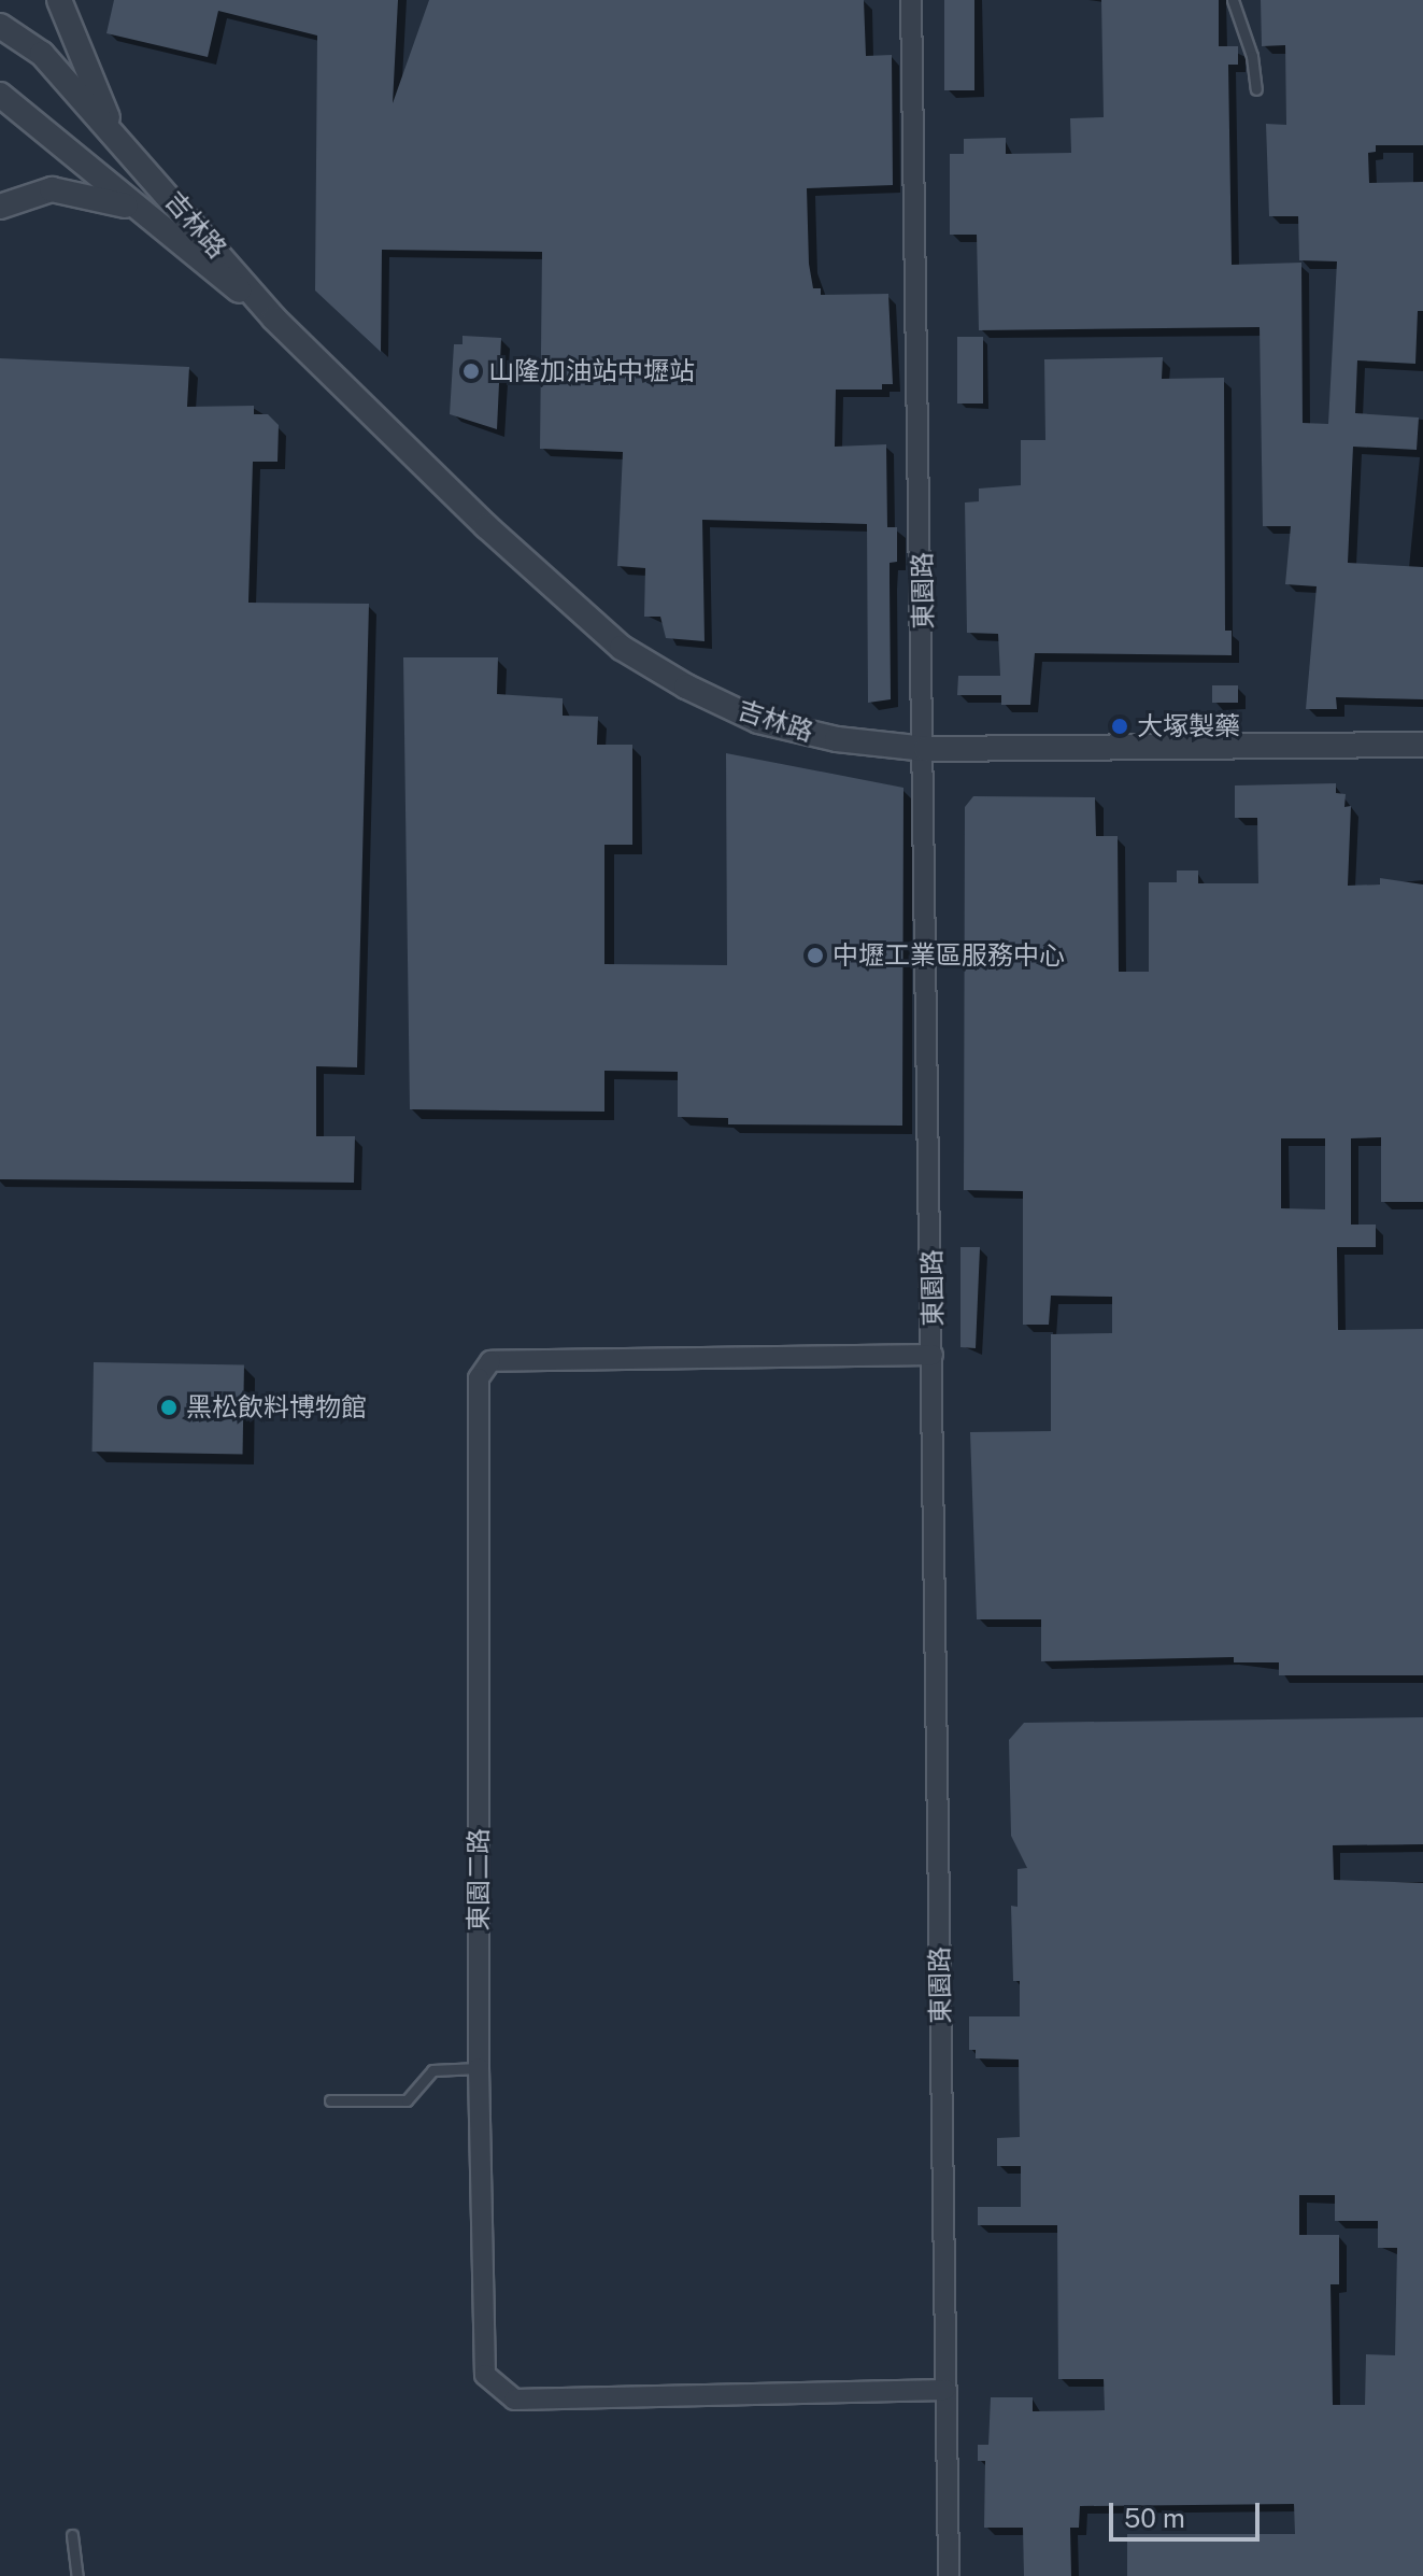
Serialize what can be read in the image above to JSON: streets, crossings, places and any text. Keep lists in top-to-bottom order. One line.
{"streets":{"street":["吉林路","東園路","東園二路"]},"crossings":[["吉林路","東園路"],["東園路","東園二路"]],"places":["山隆加油站中壢站","大塚製藥","中壢工業區服務中心","黑松飲料博物館"],"scale_bar":"50 m"}
